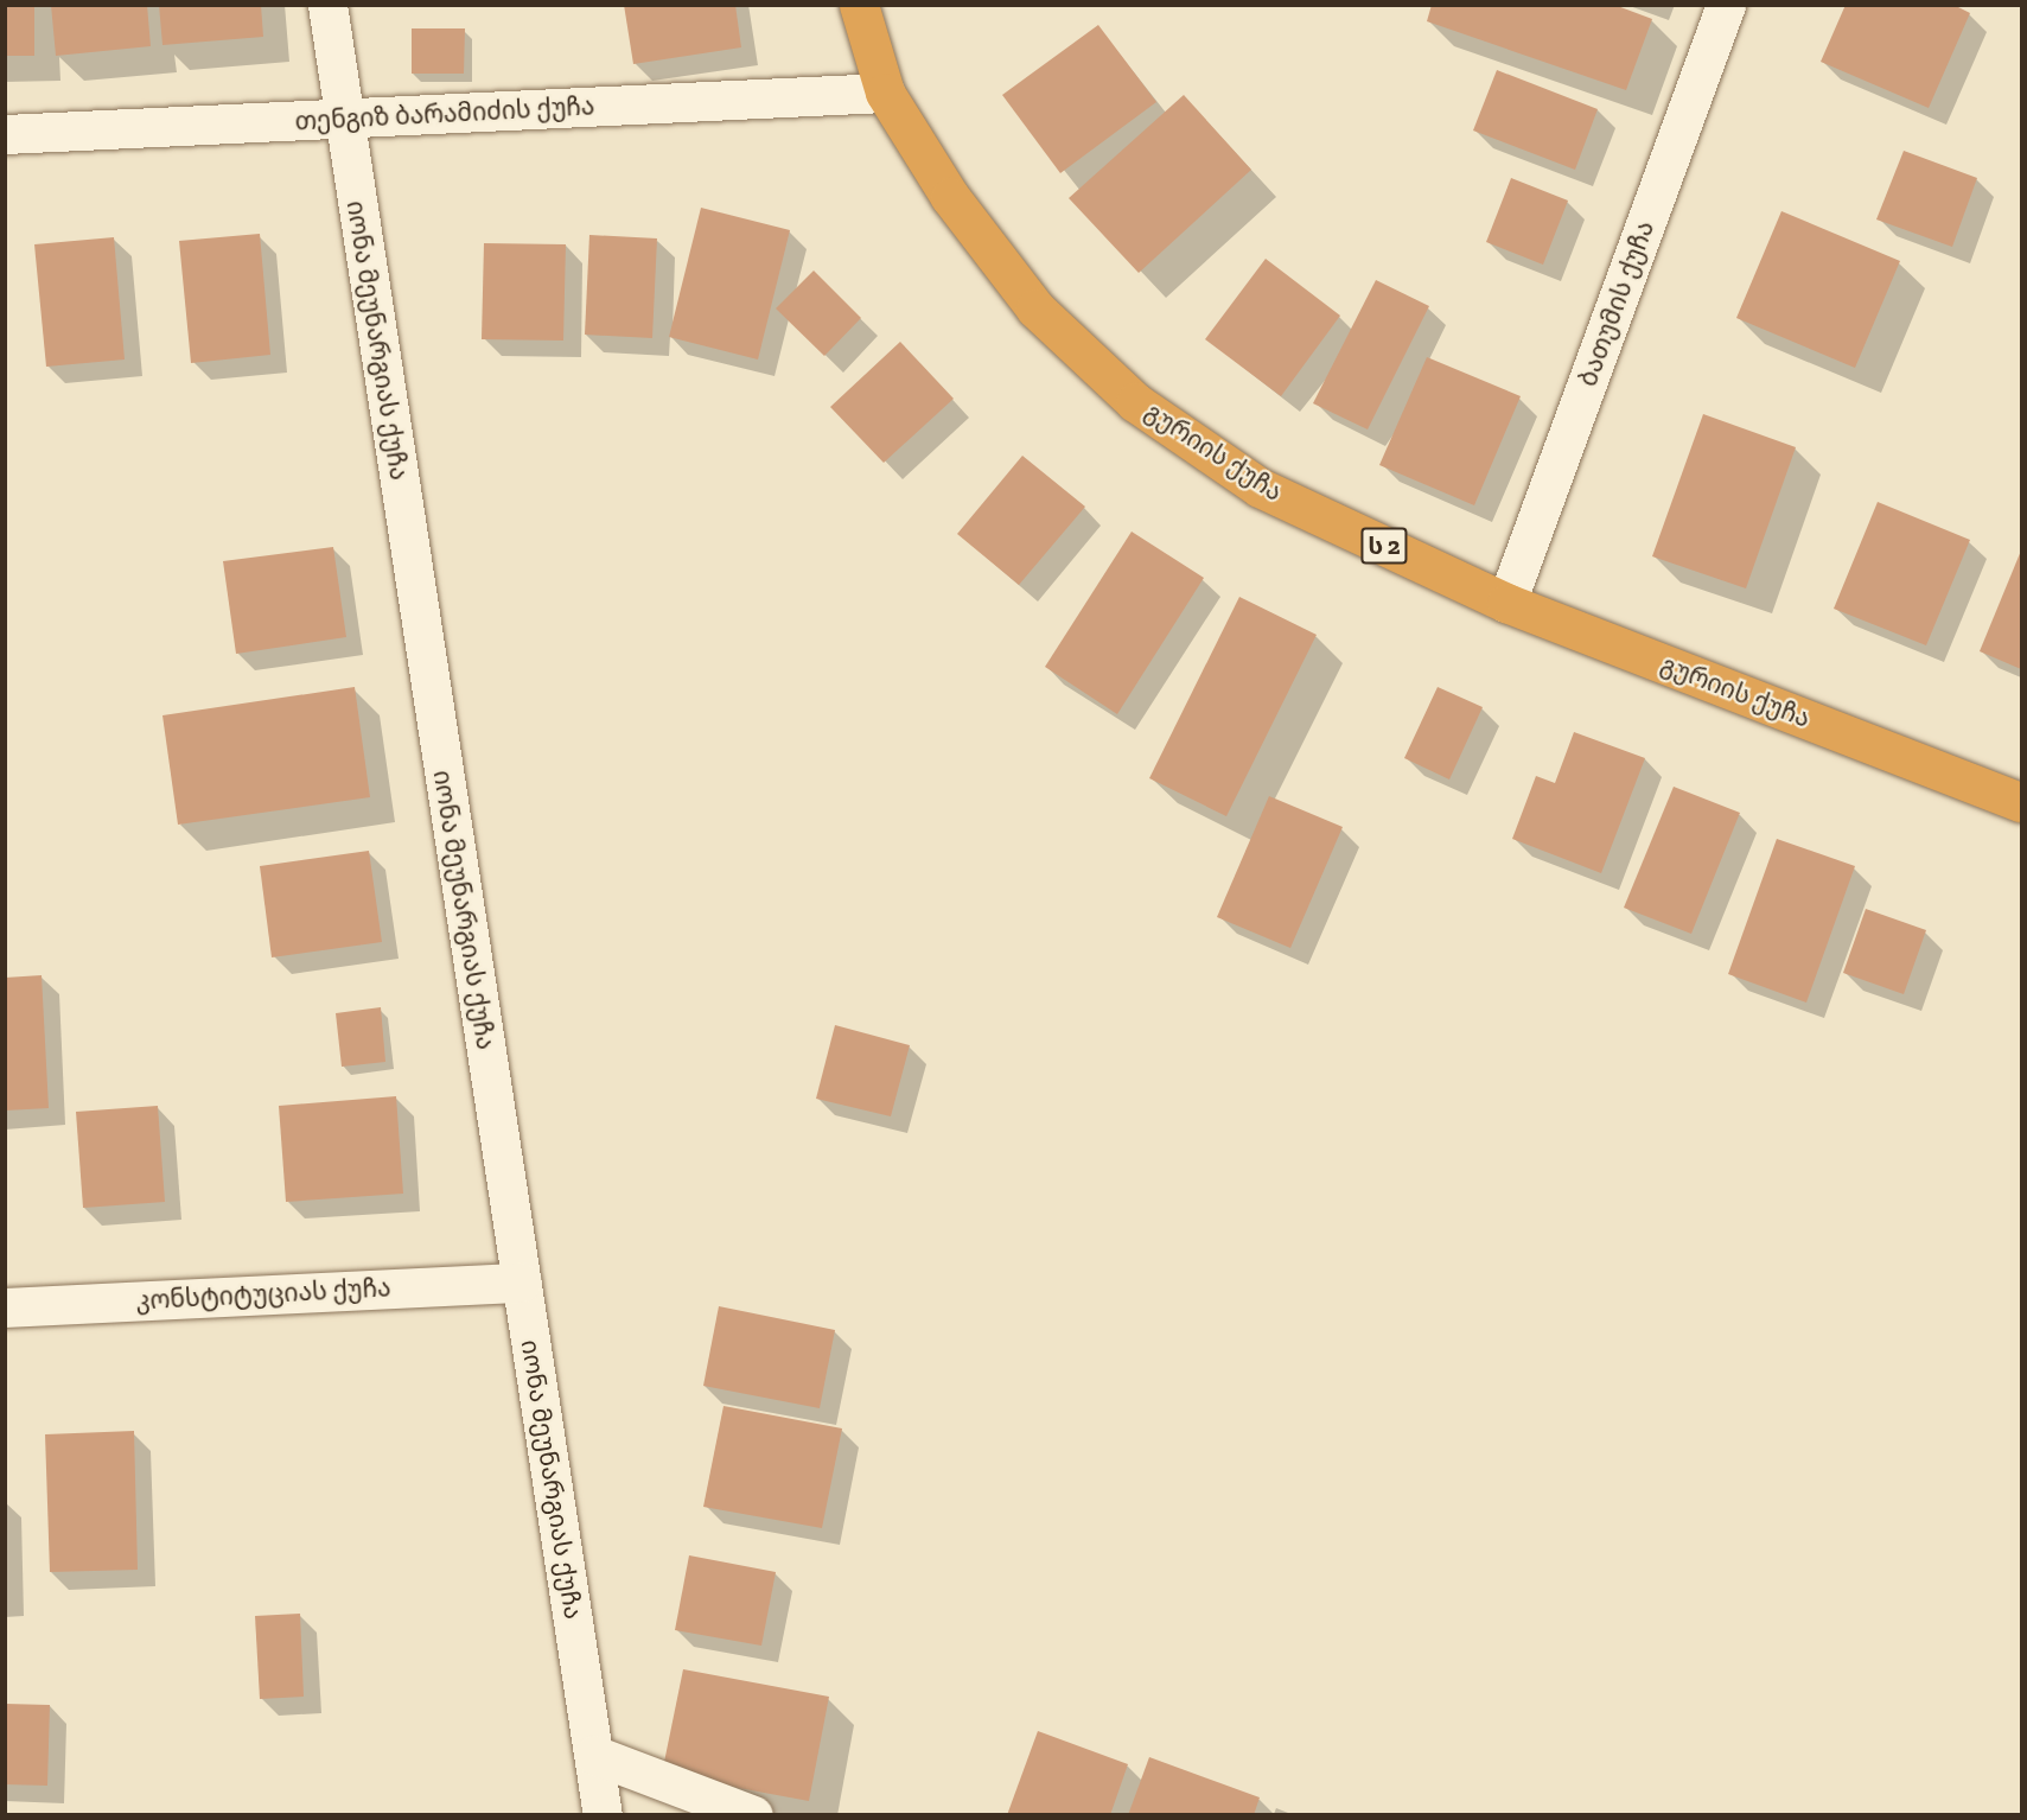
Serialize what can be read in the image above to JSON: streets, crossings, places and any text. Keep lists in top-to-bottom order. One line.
{"streets":{"highway":["გურიის ქუჩა","ს 2"],"street":["თენგიზ ბარამიძის ქუჩა","ბათუმის ქუჩა","იონა მეუნარგიას ქუჩა","კონსტიტუციას ქუჩა"]},"crossings":[["თენგიზ ბარამიძის ქუჩა","იონა მეუნარგიას ქუჩა"],["თენგიზ ბარამიძის ქუჩა","გურიის ქუჩა"],["ბათუმის ქუჩა","გურიის ქუჩა"],["იონა მეუნარგიას ქუჩა","კონსტიტუციას ქუჩა"]]}
